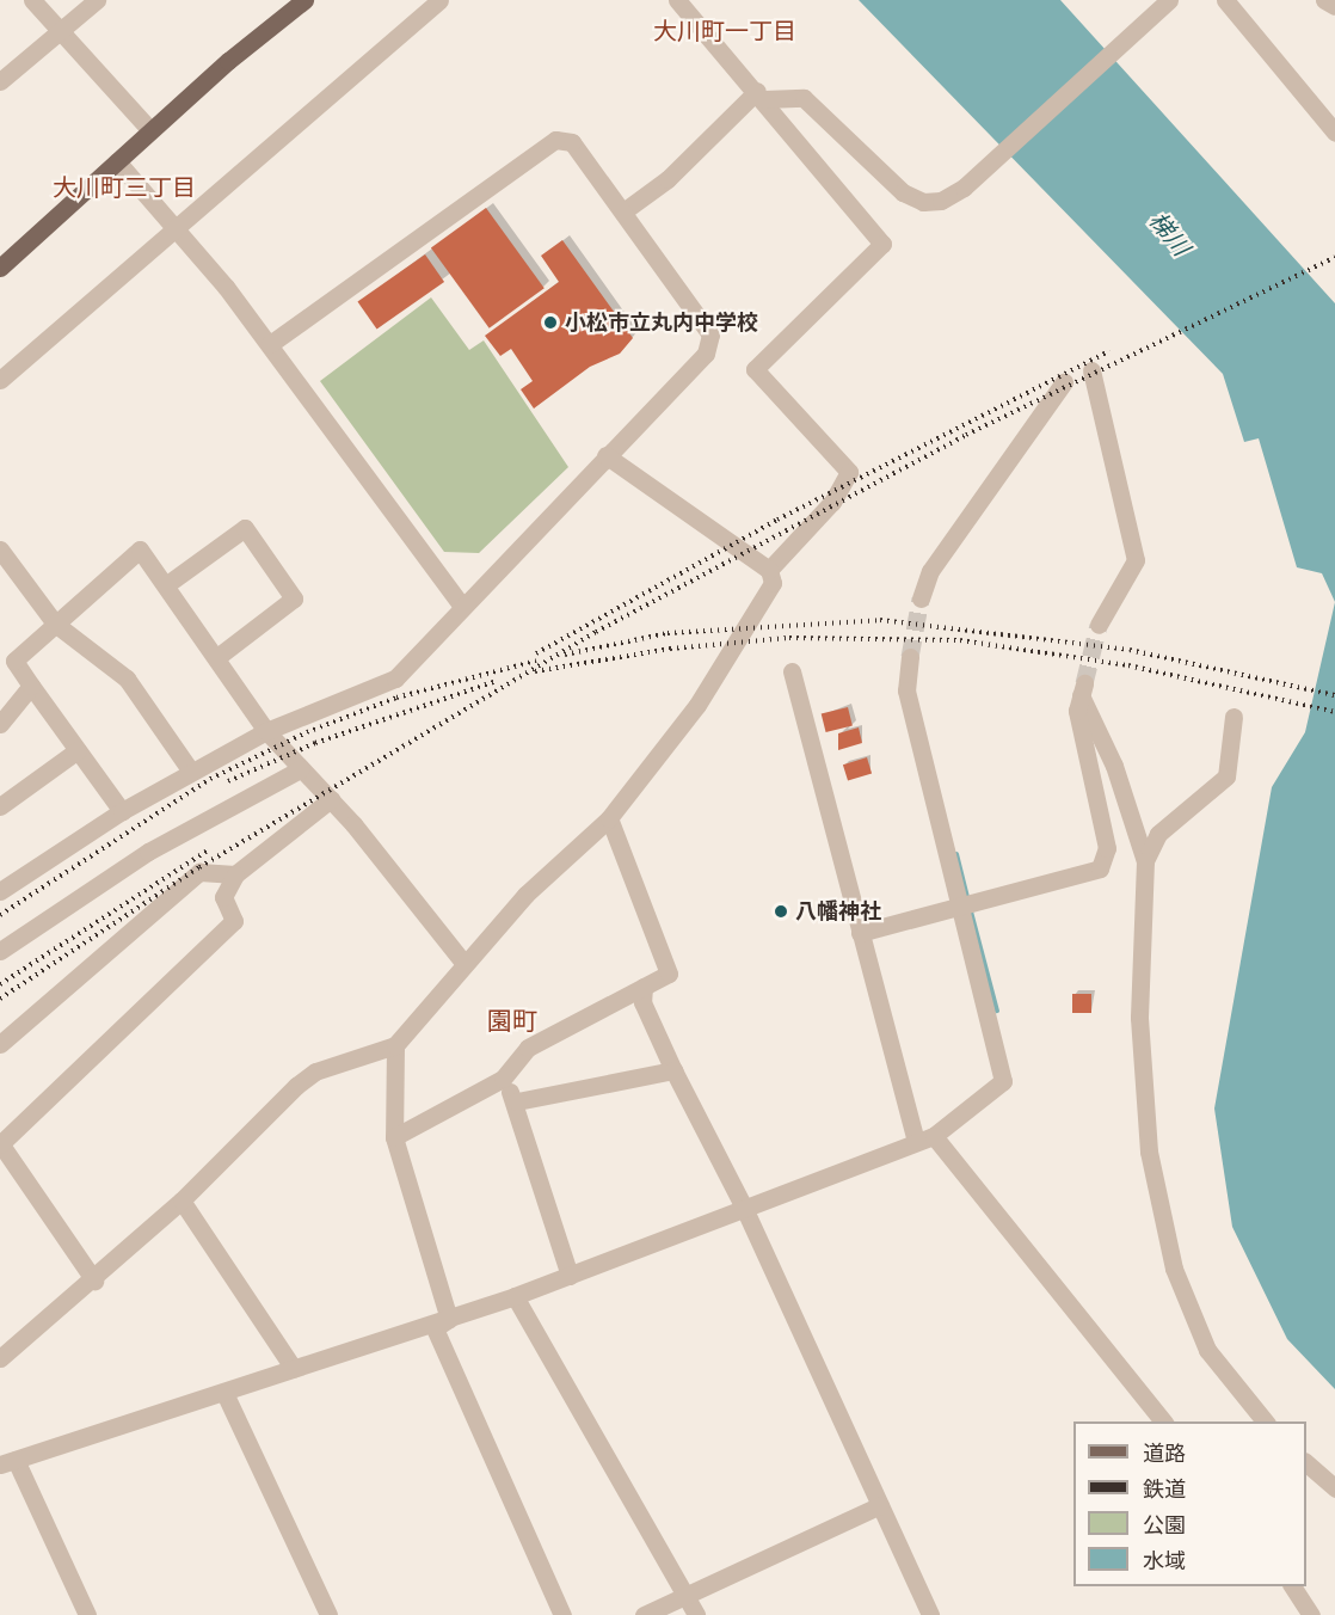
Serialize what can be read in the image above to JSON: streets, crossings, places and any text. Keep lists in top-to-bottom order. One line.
{"districts":["大川町一丁目","大川町三丁目","園町"],"water":["梯川"],"places":["小松市立丸内中学校","八幡神社"],"legend":["道路","鉄道","公園","水域"]}
